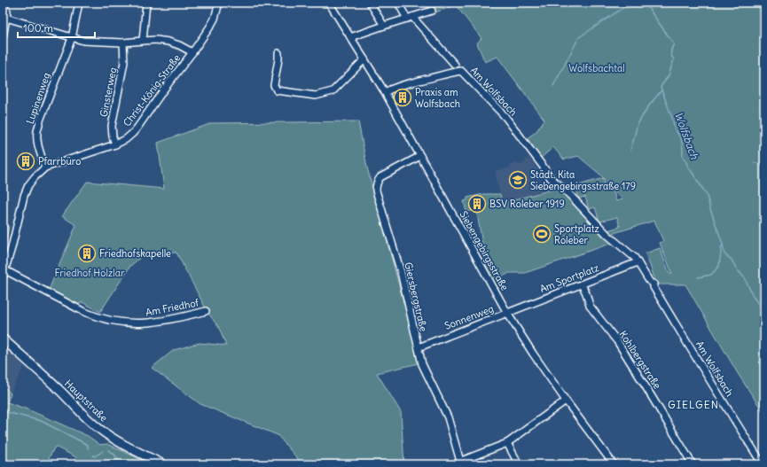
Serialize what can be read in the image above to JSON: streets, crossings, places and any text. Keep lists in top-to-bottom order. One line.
{"streets":{"main road":["Hauptstraße"],"street":["Christ-König-Straße","Am Wolfsbach","Ginsterweg","Lupinenweg","Siebengebirgsstraße","Am Sportplatz","Giersbergstraße","Am Friedhof","Sonnenweg","Kohlbergstraße"]},"crossings":[["Christ-König-Straße","Ginsterweg"],["Christ-König-Straße","Lupinenweg"],["Christ-König-Straße","Am Friedhof"],["Am Wolfsbach","Siebengebirgsstraße"],["Am Wolfsbach","Am Sportplatz"],["Siebengebirgsstraße","Am Sportplatz"],["Siebengebirgsstraße","Giersbergstraße"],["Siebengebirgsstraße","Sonnenweg"],["Am Sportplatz","Sonnenweg"],["Am Sportplatz","Kohlbergstraße"],["Giersbergstraße","Sonnenweg"]],"districts":["GIELGEN"],"water":["Wolfsbach"],"parks":["Wolfsbachtal","Friedhof Holzlar"],"places":{"building":["Praxis am Wolfsbach","Pfarrbüro","BSV Roleber 1919","Friedhofskapelle"],"school or university":["Städt. Kita Siebengebirgsstraße 179"],"sports":["Sportplatz Roleber"]},"scale_bar":"100 m"}
